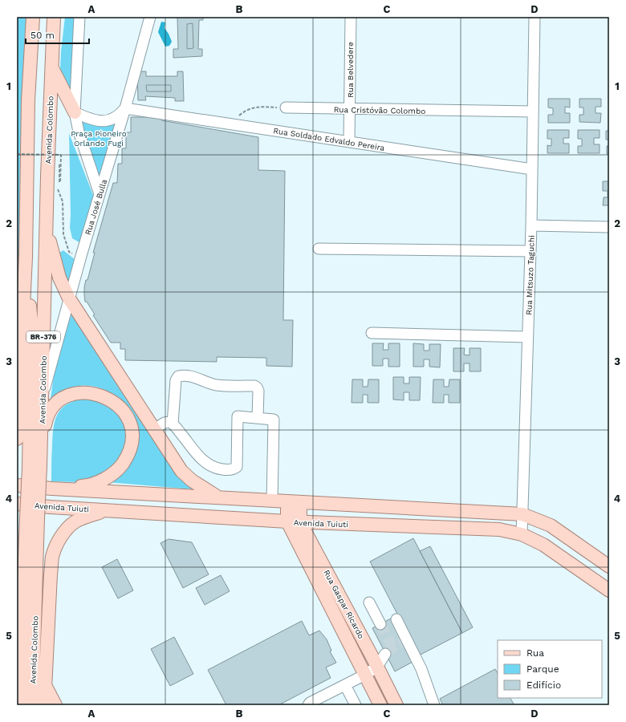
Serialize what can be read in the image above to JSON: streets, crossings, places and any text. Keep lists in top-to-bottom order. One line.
{"streets":{"main road":["Avenida Colombo","BR-376","Avenida Tuiuti","Rua Gaspar Ricardo"],"street":["Rua Belvedere","Rua Cristóvão Colombo","Rua Soldado Edvaldo Pereira","Rua José Bulla","Rua Mitsuzo Taguchi"]},"crossings":[["Rua Belvedere","Rua Cristóvão Colombo"],["Rua Belvedere","Rua Soldado Edvaldo Pereira"],["Rua Cristóvão Colombo","Rua Mitsuzo Taguchi"],["Avenida Colombo","Rua José Bulla"],["Rua Soldado Edvaldo Pereira","Rua José Bulla"],["Rua Soldado Edvaldo Pereira","Rua Mitsuzo Taguchi"],["Rua Mitsuzo Taguchi","Avenida Tuiuti"],["Avenida Tuiuti","Rua Gaspar Ricardo"]],"parks":["Praça Pioneiro Orlando Fugi"],"legend":["Rua","Parque","Edifício"],"scale_bar":"50 m","grid":{"columns":["A","B","C","D"],"rows":["1","2","3","4","5"]}}
